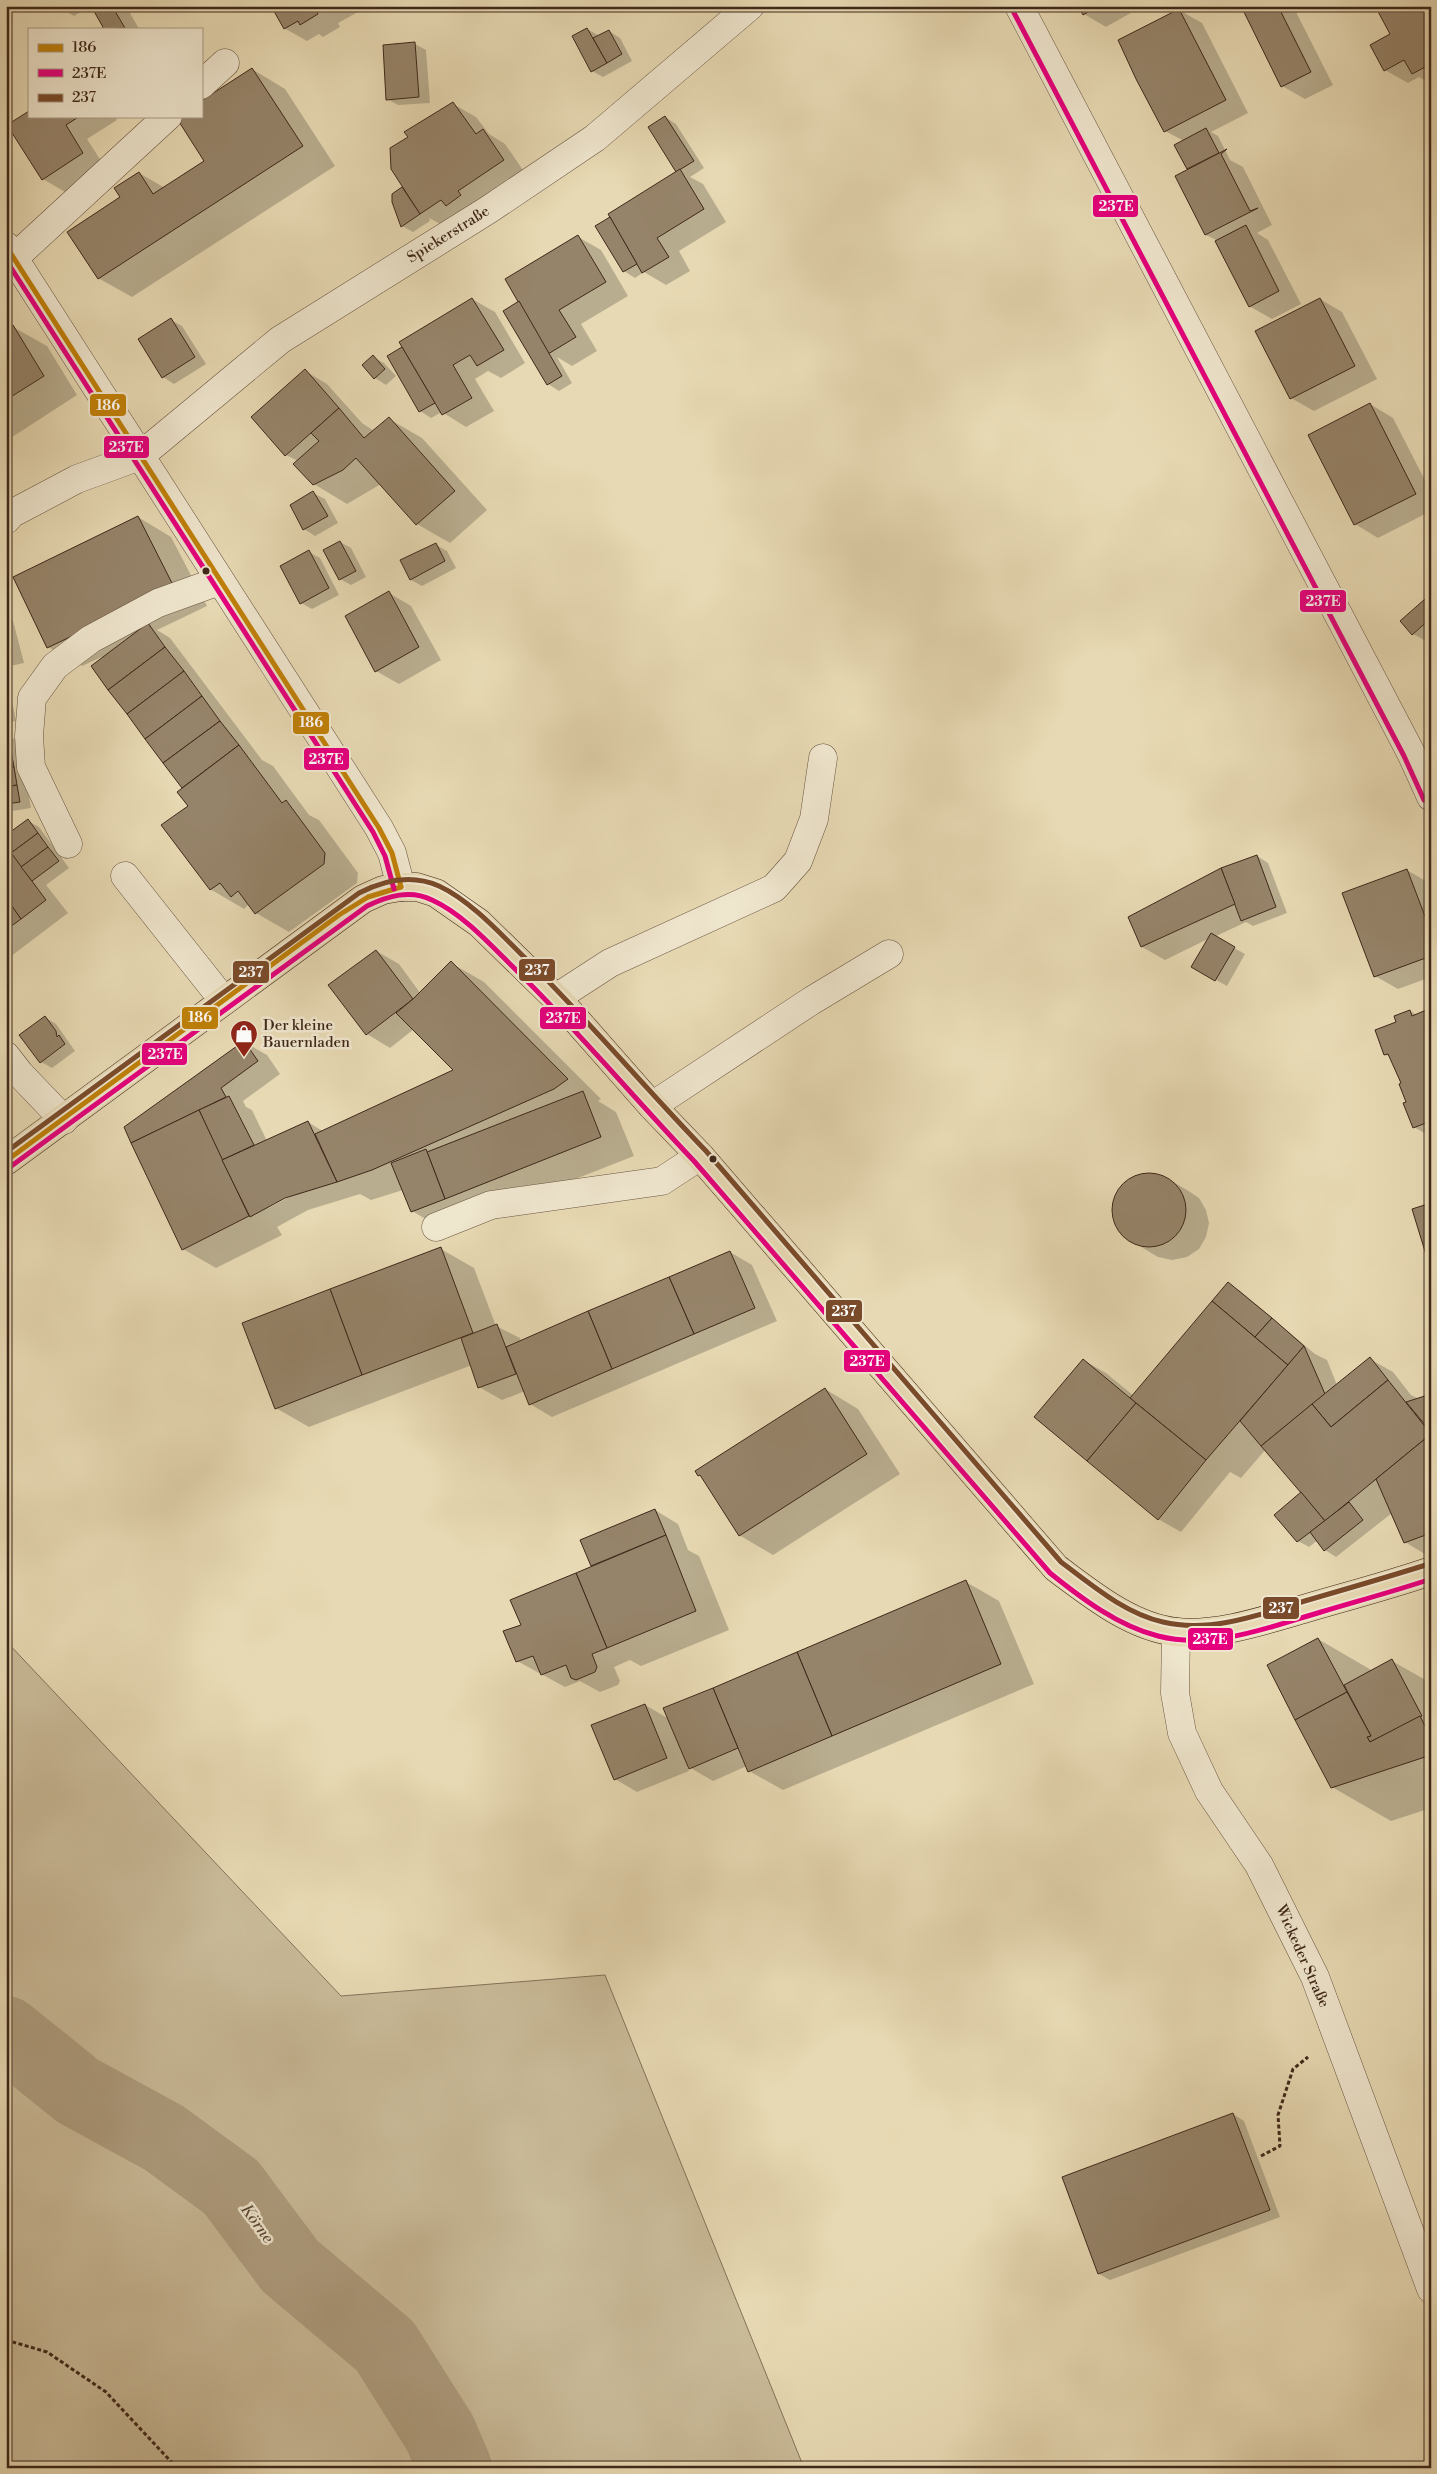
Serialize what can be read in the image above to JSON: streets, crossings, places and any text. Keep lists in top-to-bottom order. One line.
{"streets":{"street":["Spiekerstraße","Wickeder Straße"]},"water":["Körne"],"places":{"shop":["Der kleine Bauernladen"]},"lines":["transit line 237E","transit line 186","transit line 237"],"legend":["186","237E","237"]}
